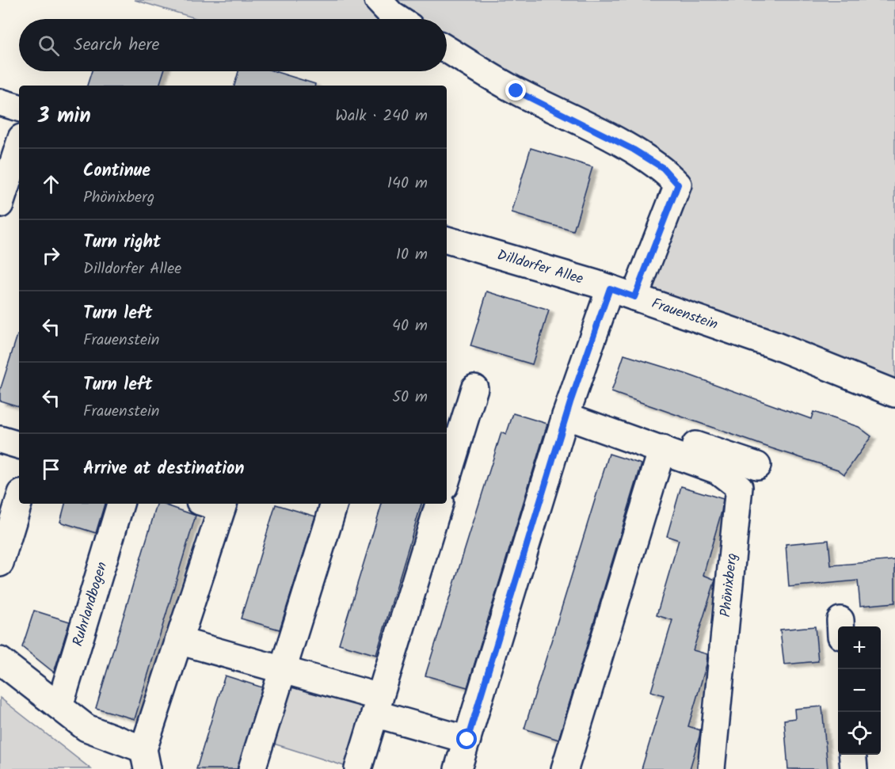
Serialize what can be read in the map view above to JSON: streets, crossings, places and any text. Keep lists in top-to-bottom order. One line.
{"streets":{"street":["Dilldorfer Allee","Frauenstein","Phönixberg","Ruhrlandbogen"]},"crossings":[["Dilldorfer Allee","Frauenstein"]],"page":{"search":"Search here","heading":["3 min","Walk · 240 m"],"list":[["Continue","Phönixberg","140 m"],["Turn right","Dilldorfer Allee","10 m"],["Turn left","Frauenstein","40 m"],["Turn left","Frauenstein","50 m"],"Arrive at destination"],"map_buttons":["+","−"]}}
